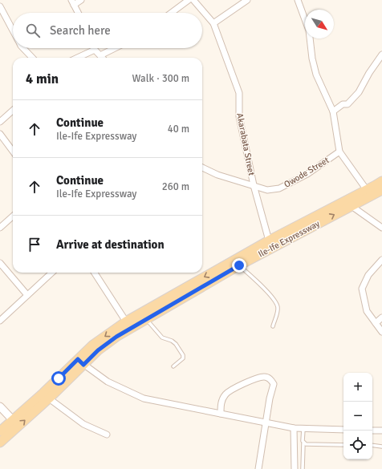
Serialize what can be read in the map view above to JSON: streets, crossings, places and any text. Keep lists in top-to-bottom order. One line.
{"streets":{"main road":["Ile-Ife Expressway"],"street":["Akarabata Street","Owode Street"]},"crossings":[["Akarabata Street","Owode Street"],["Akarabata Street","Ile-Ife Expressway"]],"north":"bottom right","page":{"search":"Search here","heading":["4 min","Walk · 300 m"],"list":[["Continue","Ile-Ife Expressway","40 m"],["Continue","Ile-Ife Expressway","260 m"],"Arrive at destination"],"map_buttons":["+","−"]}}
